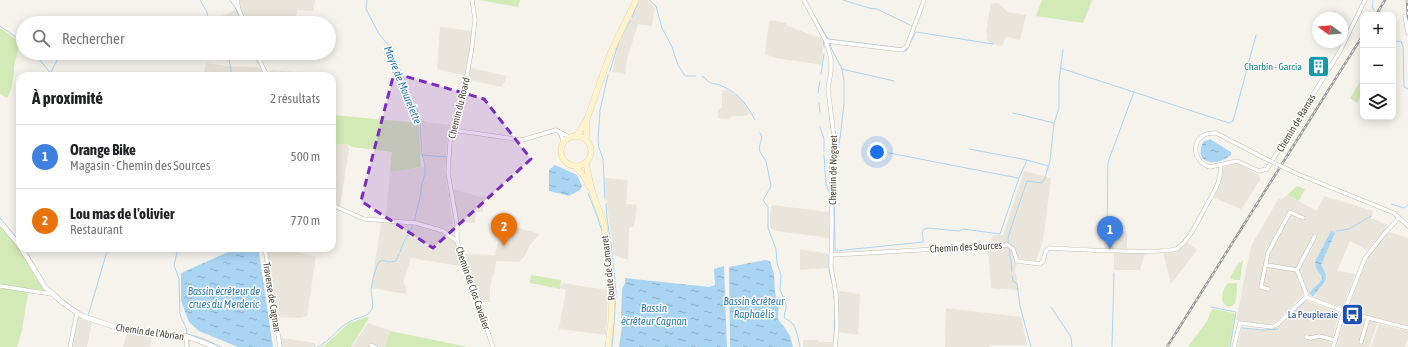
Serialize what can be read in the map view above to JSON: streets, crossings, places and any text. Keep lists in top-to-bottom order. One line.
{"streets":{"main road":["Route de Camaret"],"street":["Chemin du Roard","Chemin de Ramas","Chemin de Nogaret","Chemin des Sources","Chemin de Clos Cavalier","Traverse de Cagnan","Chemin de l'Abrian"]},"crossings":[["Chemin du Roard","Chemin de Clos Cavalier"],["Chemin de Ramas","Chemin des Sources"],["Chemin de Nogaret","Chemin des Sources"]],"water":["Mayre de Mourelette","Bassin écrêteur de crues du Merderic","Bassin écrêteur Raphaélis","Bassin écrêteur Cagnan"],"places":{"building":["Charbin - Garcia"],"bus stop":["La Peupleraie"]},"north":"left","page":{"map_buttons":["+","−"],"search":"Rechercher","heading":["À proximité","2 résultats"],"list":[{"mark":"1","name":"Orange Bike","note":"Magasin · Chemin des Sources","value":"500 m"},{"mark":"2","name":"Lou mas de l'olivier","note":"Restaurant","value":"770 m"}],"pins":["2","1"]}}
